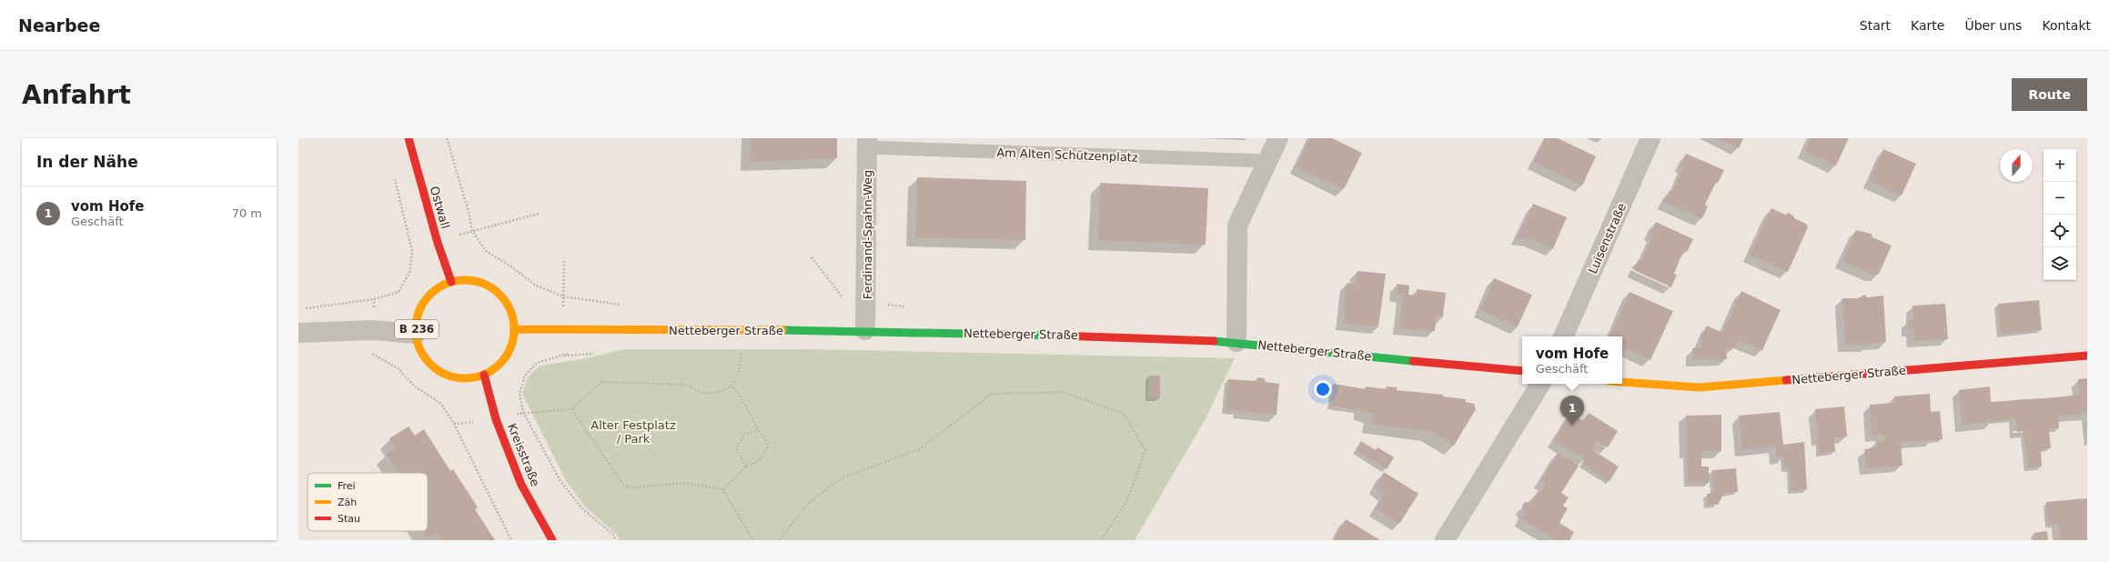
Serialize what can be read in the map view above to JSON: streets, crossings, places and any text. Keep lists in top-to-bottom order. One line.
{"streets":{"street":["Ostwall","Ferdinand-Spahn-Weg","Luisenstraße","B 236","Netteberger Straße","Kreisstraße"],"lane":["Am Alten Schützenplatz"]},"crossings":[["Am Alten Schützenplatz","Ferdinand-Spahn-Weg"],["Ostwall","B 236"],["Ostwall","Netteberger Straße"],["Ostwall","Kreisstraße"],["Ferdinand-Spahn-Weg","Netteberger Straße"],["B 236","Netteberger Straße"],["B 236","Kreisstraße"],["Netteberger Straße","Kreisstraße"]],"parks":["Alter Festplatz / Park"],"legend":["Frei","Zäh","Stau"],"north":"top","page":{"header":"Nearbee","nav":["Start","Karte","Über uns","Kontakt"],"buttons":"Route","title":"Anfahrt","heading":"In der Nähe","map_buttons":["+","−"],"list":[{"mark":"1","name":"vom Hofe","note":"Geschäft","value":"70 m"}],"popup":["vom Hofe","Geschäft"],"pins":"1"}}
